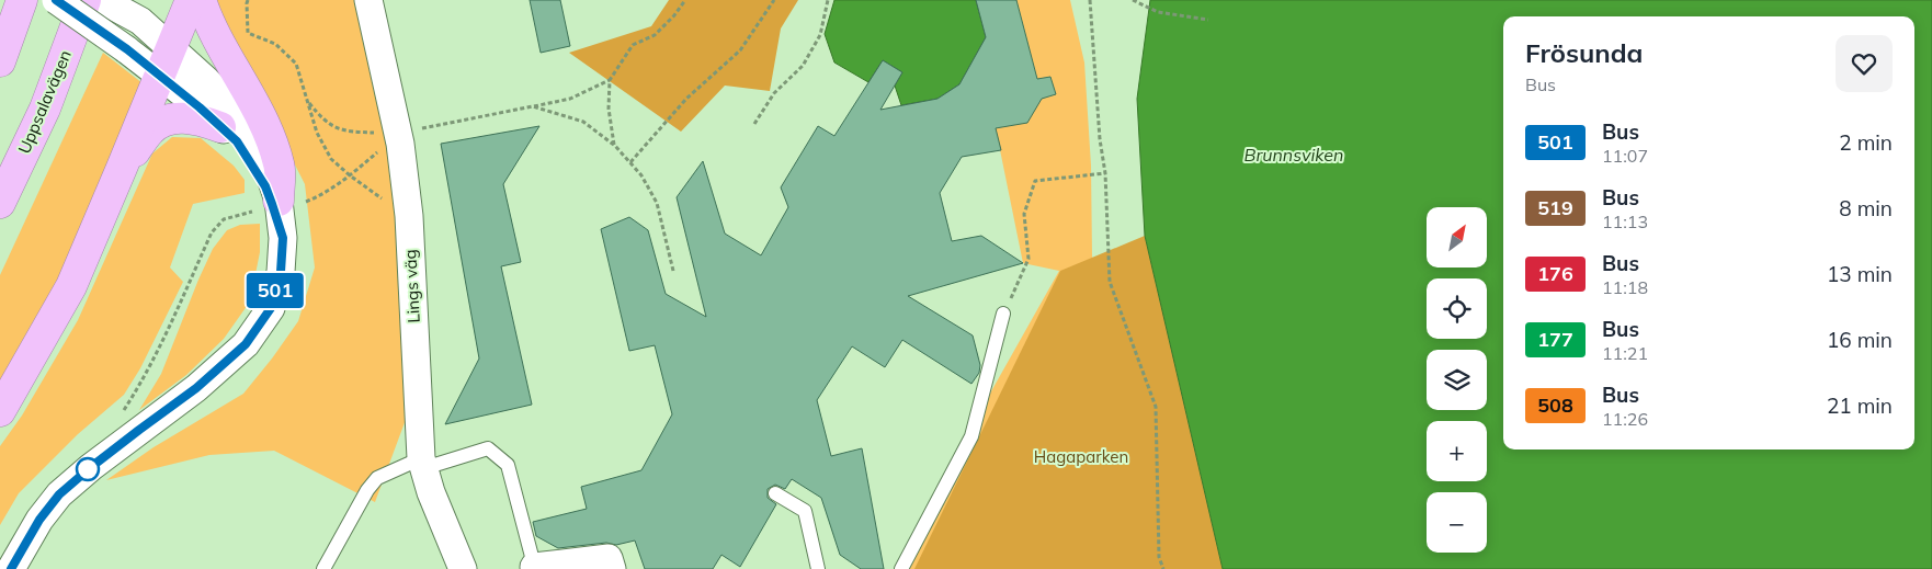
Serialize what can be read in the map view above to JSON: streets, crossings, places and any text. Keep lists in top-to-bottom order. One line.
{"streets":{"highway":["Uppsalavägen"],"street":["Lings väg"]},"water":["Brunnsviken"],"parks":["Hagaparken"],"lines":["bus line 501"],"north":"top right","page":{"on_map":"501","heading":["Frösunda","Bus"],"list":[{"mark":"501","name":"Bus","note":"11:07","value":"2 min"},{"mark":"519","name":"Bus","note":"11:13","value":"8 min"},{"mark":"176","name":"Bus","note":"11:18","value":"13 min"},{"mark":"177","name":"Bus","note":"11:21","value":"16 min"},{"mark":"508","name":"Bus","note":"11:26","value":"21 min"}],"map_buttons":["+","−"]}}
